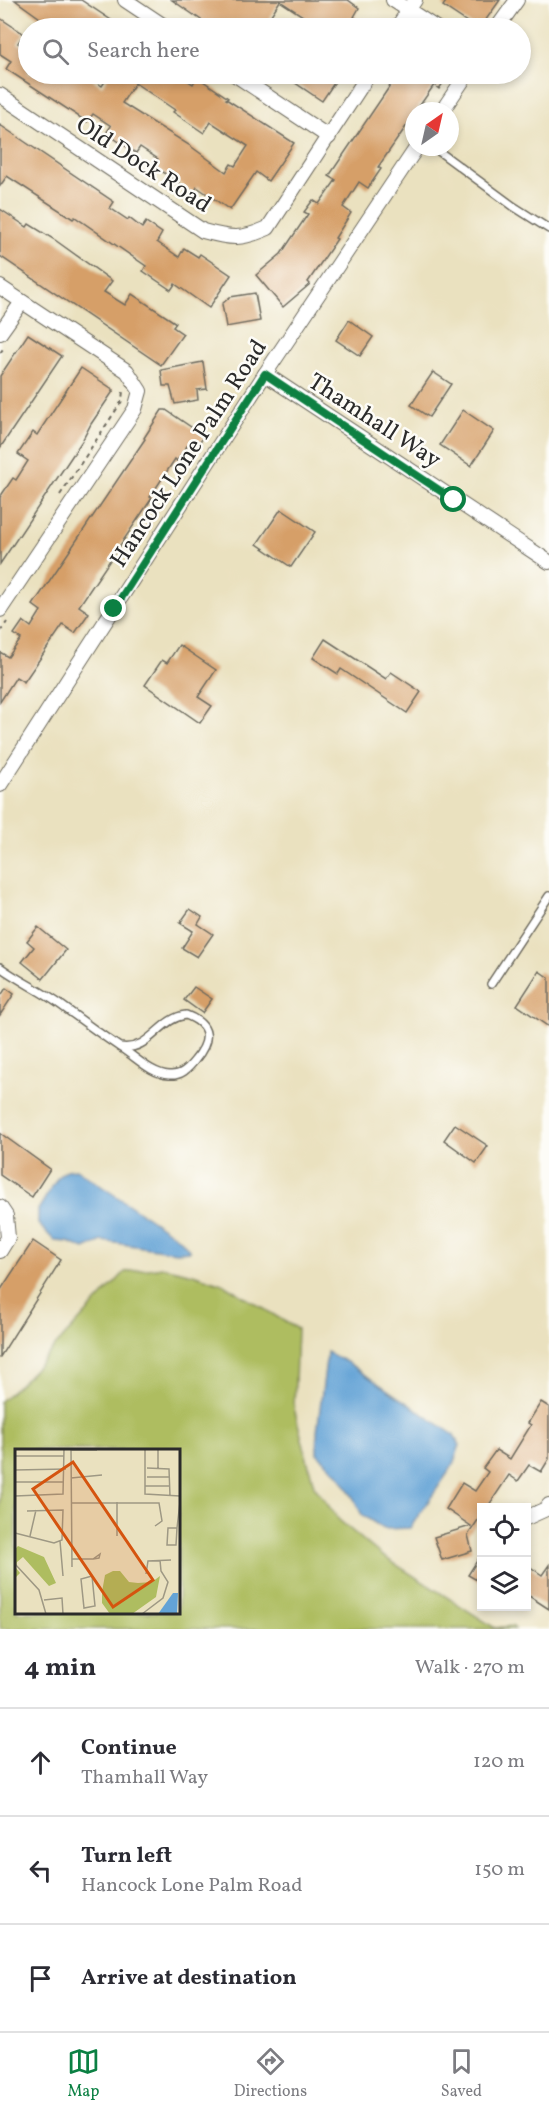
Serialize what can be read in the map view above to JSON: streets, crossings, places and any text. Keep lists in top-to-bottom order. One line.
{"streets":{"street":["Old Dock Road","Thamhall Way","Hancock Lone Palm Road"]},"crossings":[["Thamhall Way","Hancock Lone Palm Road"]],"north":"top right","page":{"search":"Search here","heading":["4 min","Walk · 270 m"],"list":[["Continue","Thamhall Way","120 m"],["Turn left","Hancock Lone Palm Road","150 m"],"Arrive at destination"],"nav":["Map","Directions","Saved"]}}
